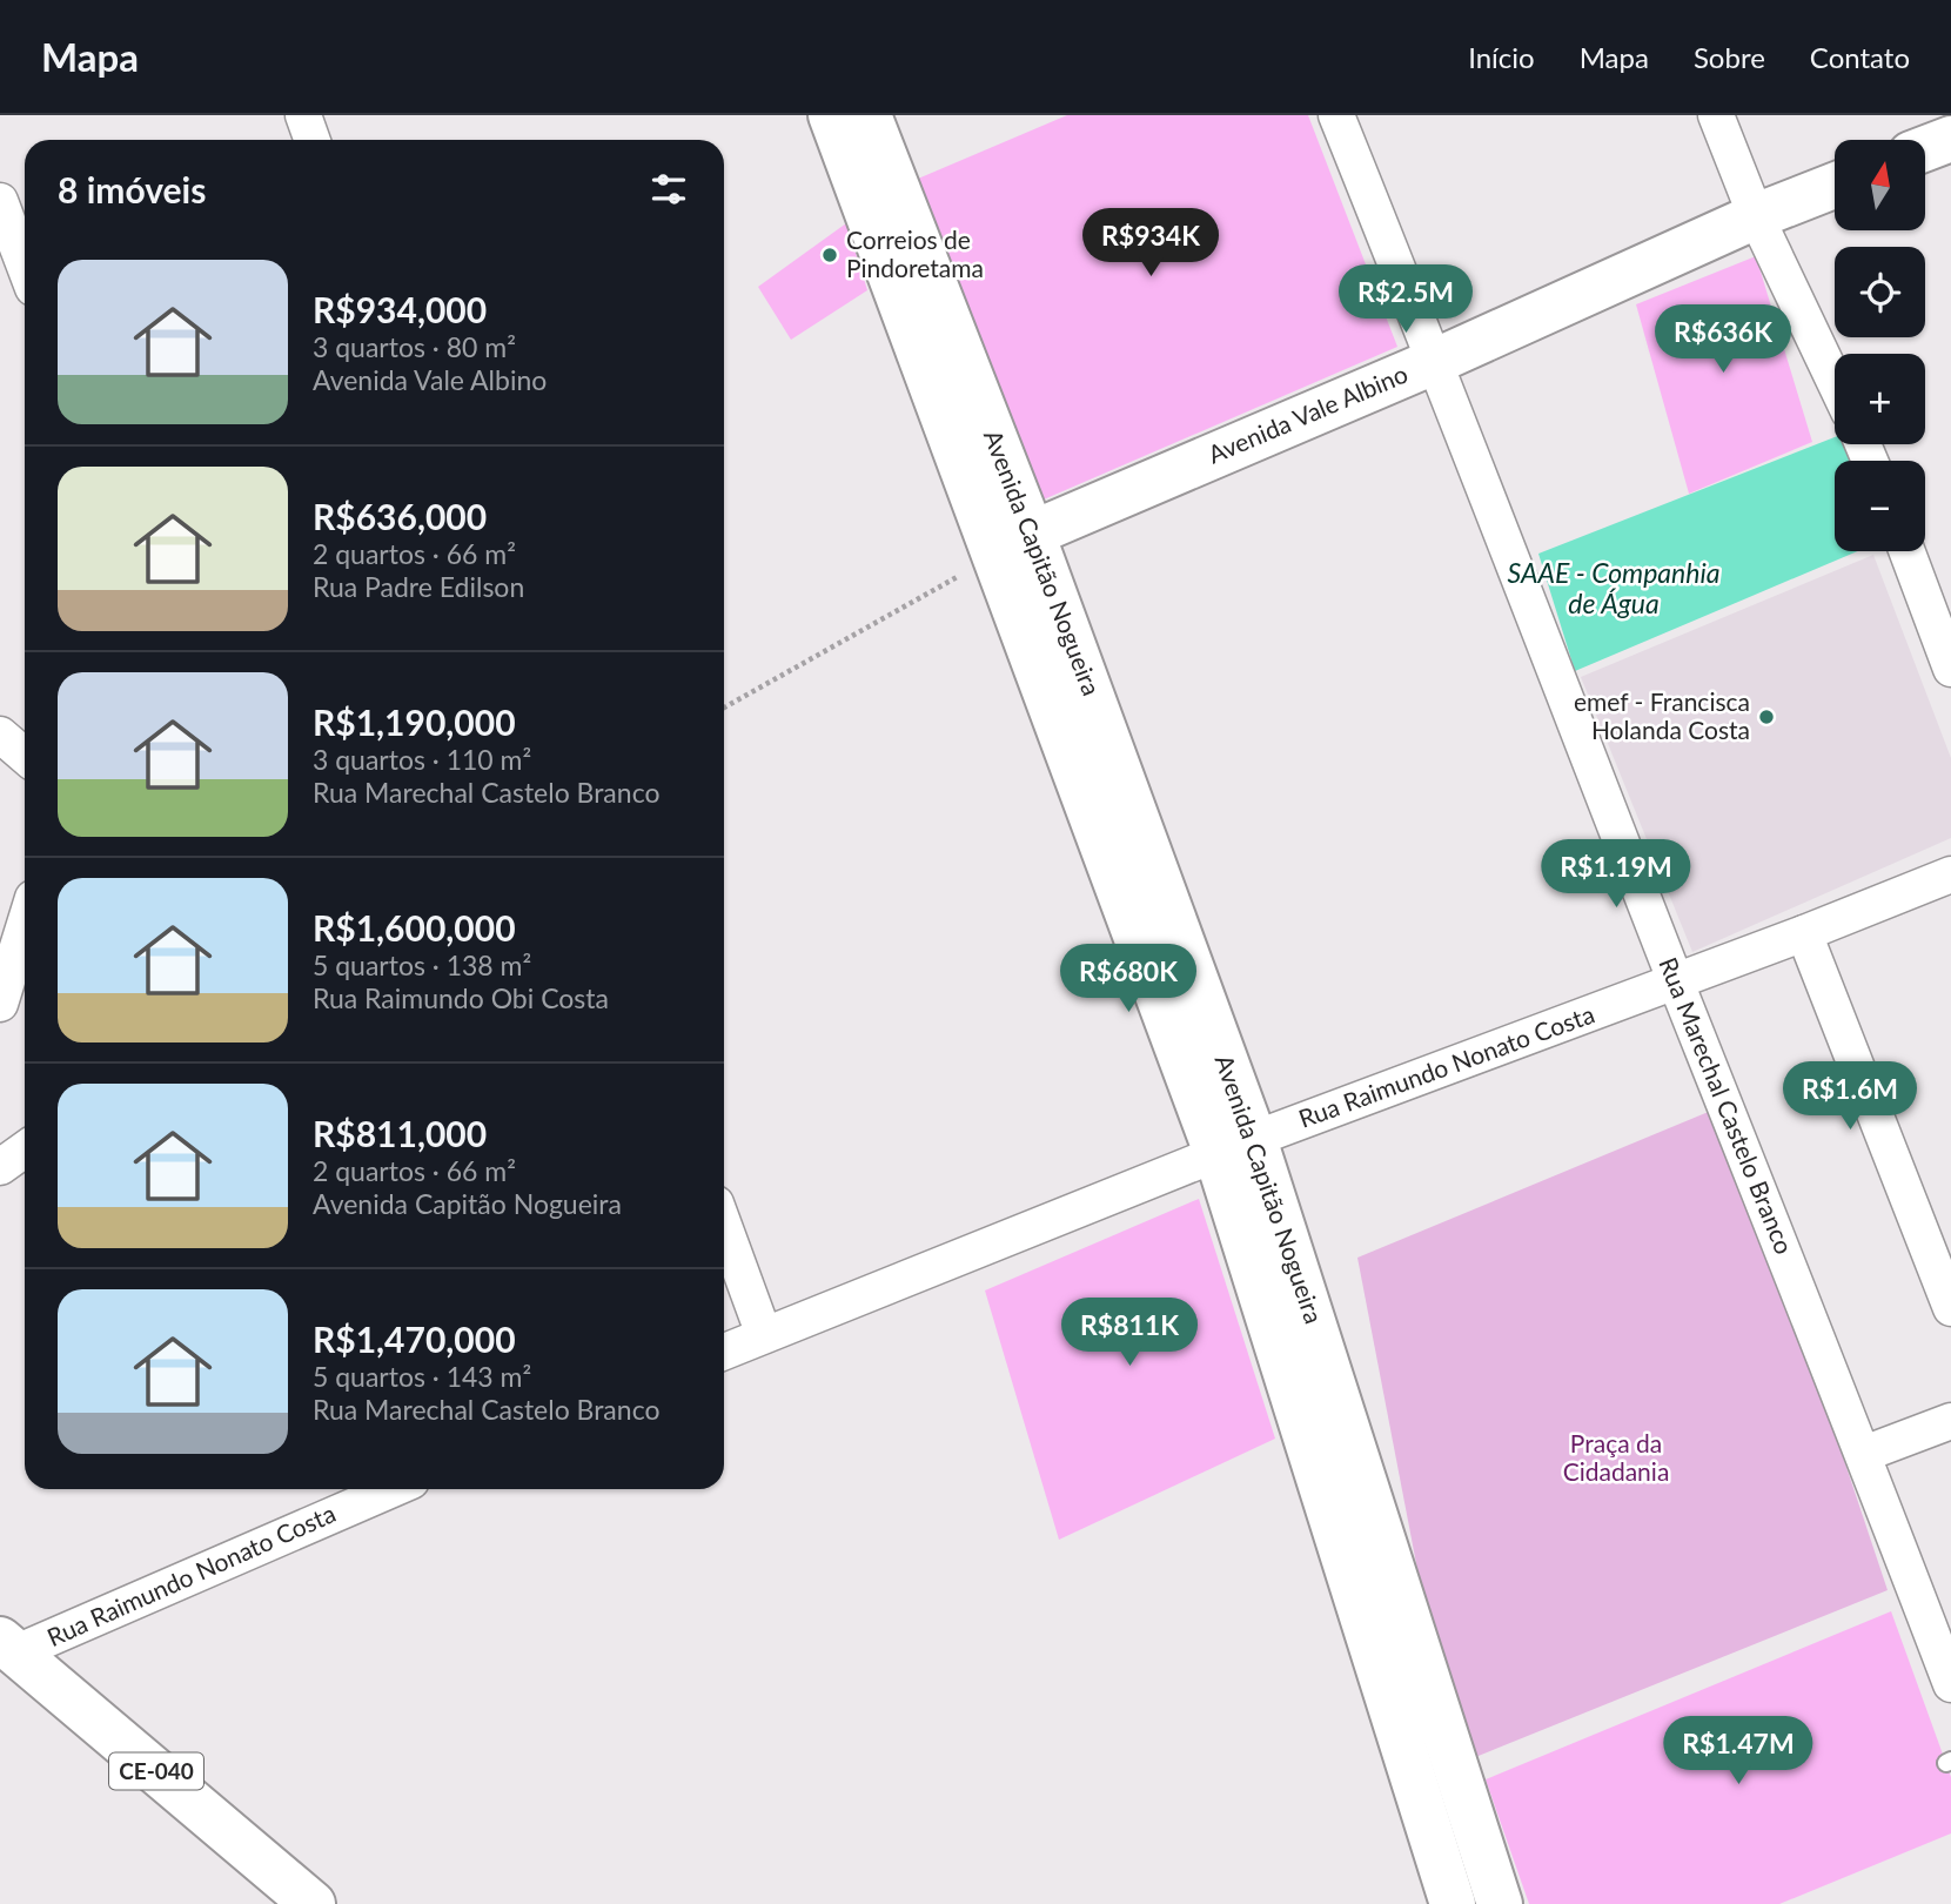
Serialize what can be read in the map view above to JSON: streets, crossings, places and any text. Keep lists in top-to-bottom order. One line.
{"streets":{"main road":["Avenida Vale Albino","Avenida Capitão Nogueira","CE-040"],"street":["Rua Raimundo Nonato Costa","Rua Marechal Castelo Branco"]},"crossings":[["Avenida Vale Albino","Avenida Capitão Nogueira"],["Avenida Vale Albino","Rua Marechal Castelo Branco"],["Avenida Capitão Nogueira","Rua Raimundo Nonato Costa"],["Rua Raimundo Nonato Costa","Rua Marechal Castelo Branco"],["Rua Raimundo Nonato Costa","CE-040"]],"water":["SAAE - Companhia de Água"],"parks":["Praça da Cidadania"],"places":["Correios de Pindoretama","emef - Francisca Holanda Costa"],"north":"top","page":{"header":"Mapa","nav":["Início","Mapa","Sobre","Contato"],"map_buttons":["+","−"],"heading":"8 imóveis","price":["R$934K","R$2.5M","R$636K","R$1.19M","R$680K","R$1.6M","R$811K","R$1.47M"],"list":[{"name":"R$934,000","note":"3 quartos · 80 m² · Avenida Vale Albino"},{"name":"R$636,000","note":"2 quartos · 66 m² · Rua Padre Edilson"},{"name":"R$1,190,000","note":"3 quartos · 110 m² · Rua Marechal Castelo Branco"},{"name":"R$1,600,000","note":"5 quartos · 138 m² · Rua Raimundo Obi Costa"},{"name":"R$811,000","note":"2 quartos · 66 m² · Avenida Capitão Nogueira"},{"name":"R$1,470,000","note":"5 quartos · 143 m² · Rua Marechal Castelo Branco"}]}}
